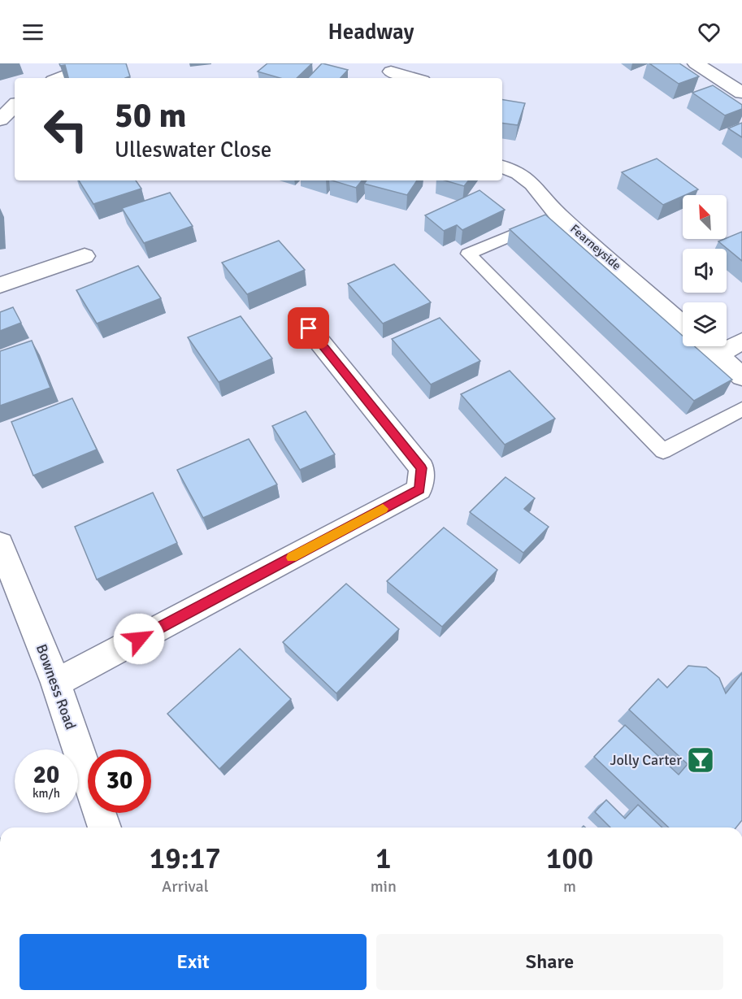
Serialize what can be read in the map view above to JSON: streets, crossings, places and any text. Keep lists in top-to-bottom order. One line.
{"streets":{"street":["Fearneyside","Bowness Road"]},"places":{"bar":["Jolly Carter"]},"north":"top left","page":{"header":"Headway","turn":["50 m","Ulleswater Close"],"speed":"20 km/h","limit":"30","eta":["19:17","Arrival","1","min","100","m"],"buttons":["Exit","Share"]}}
